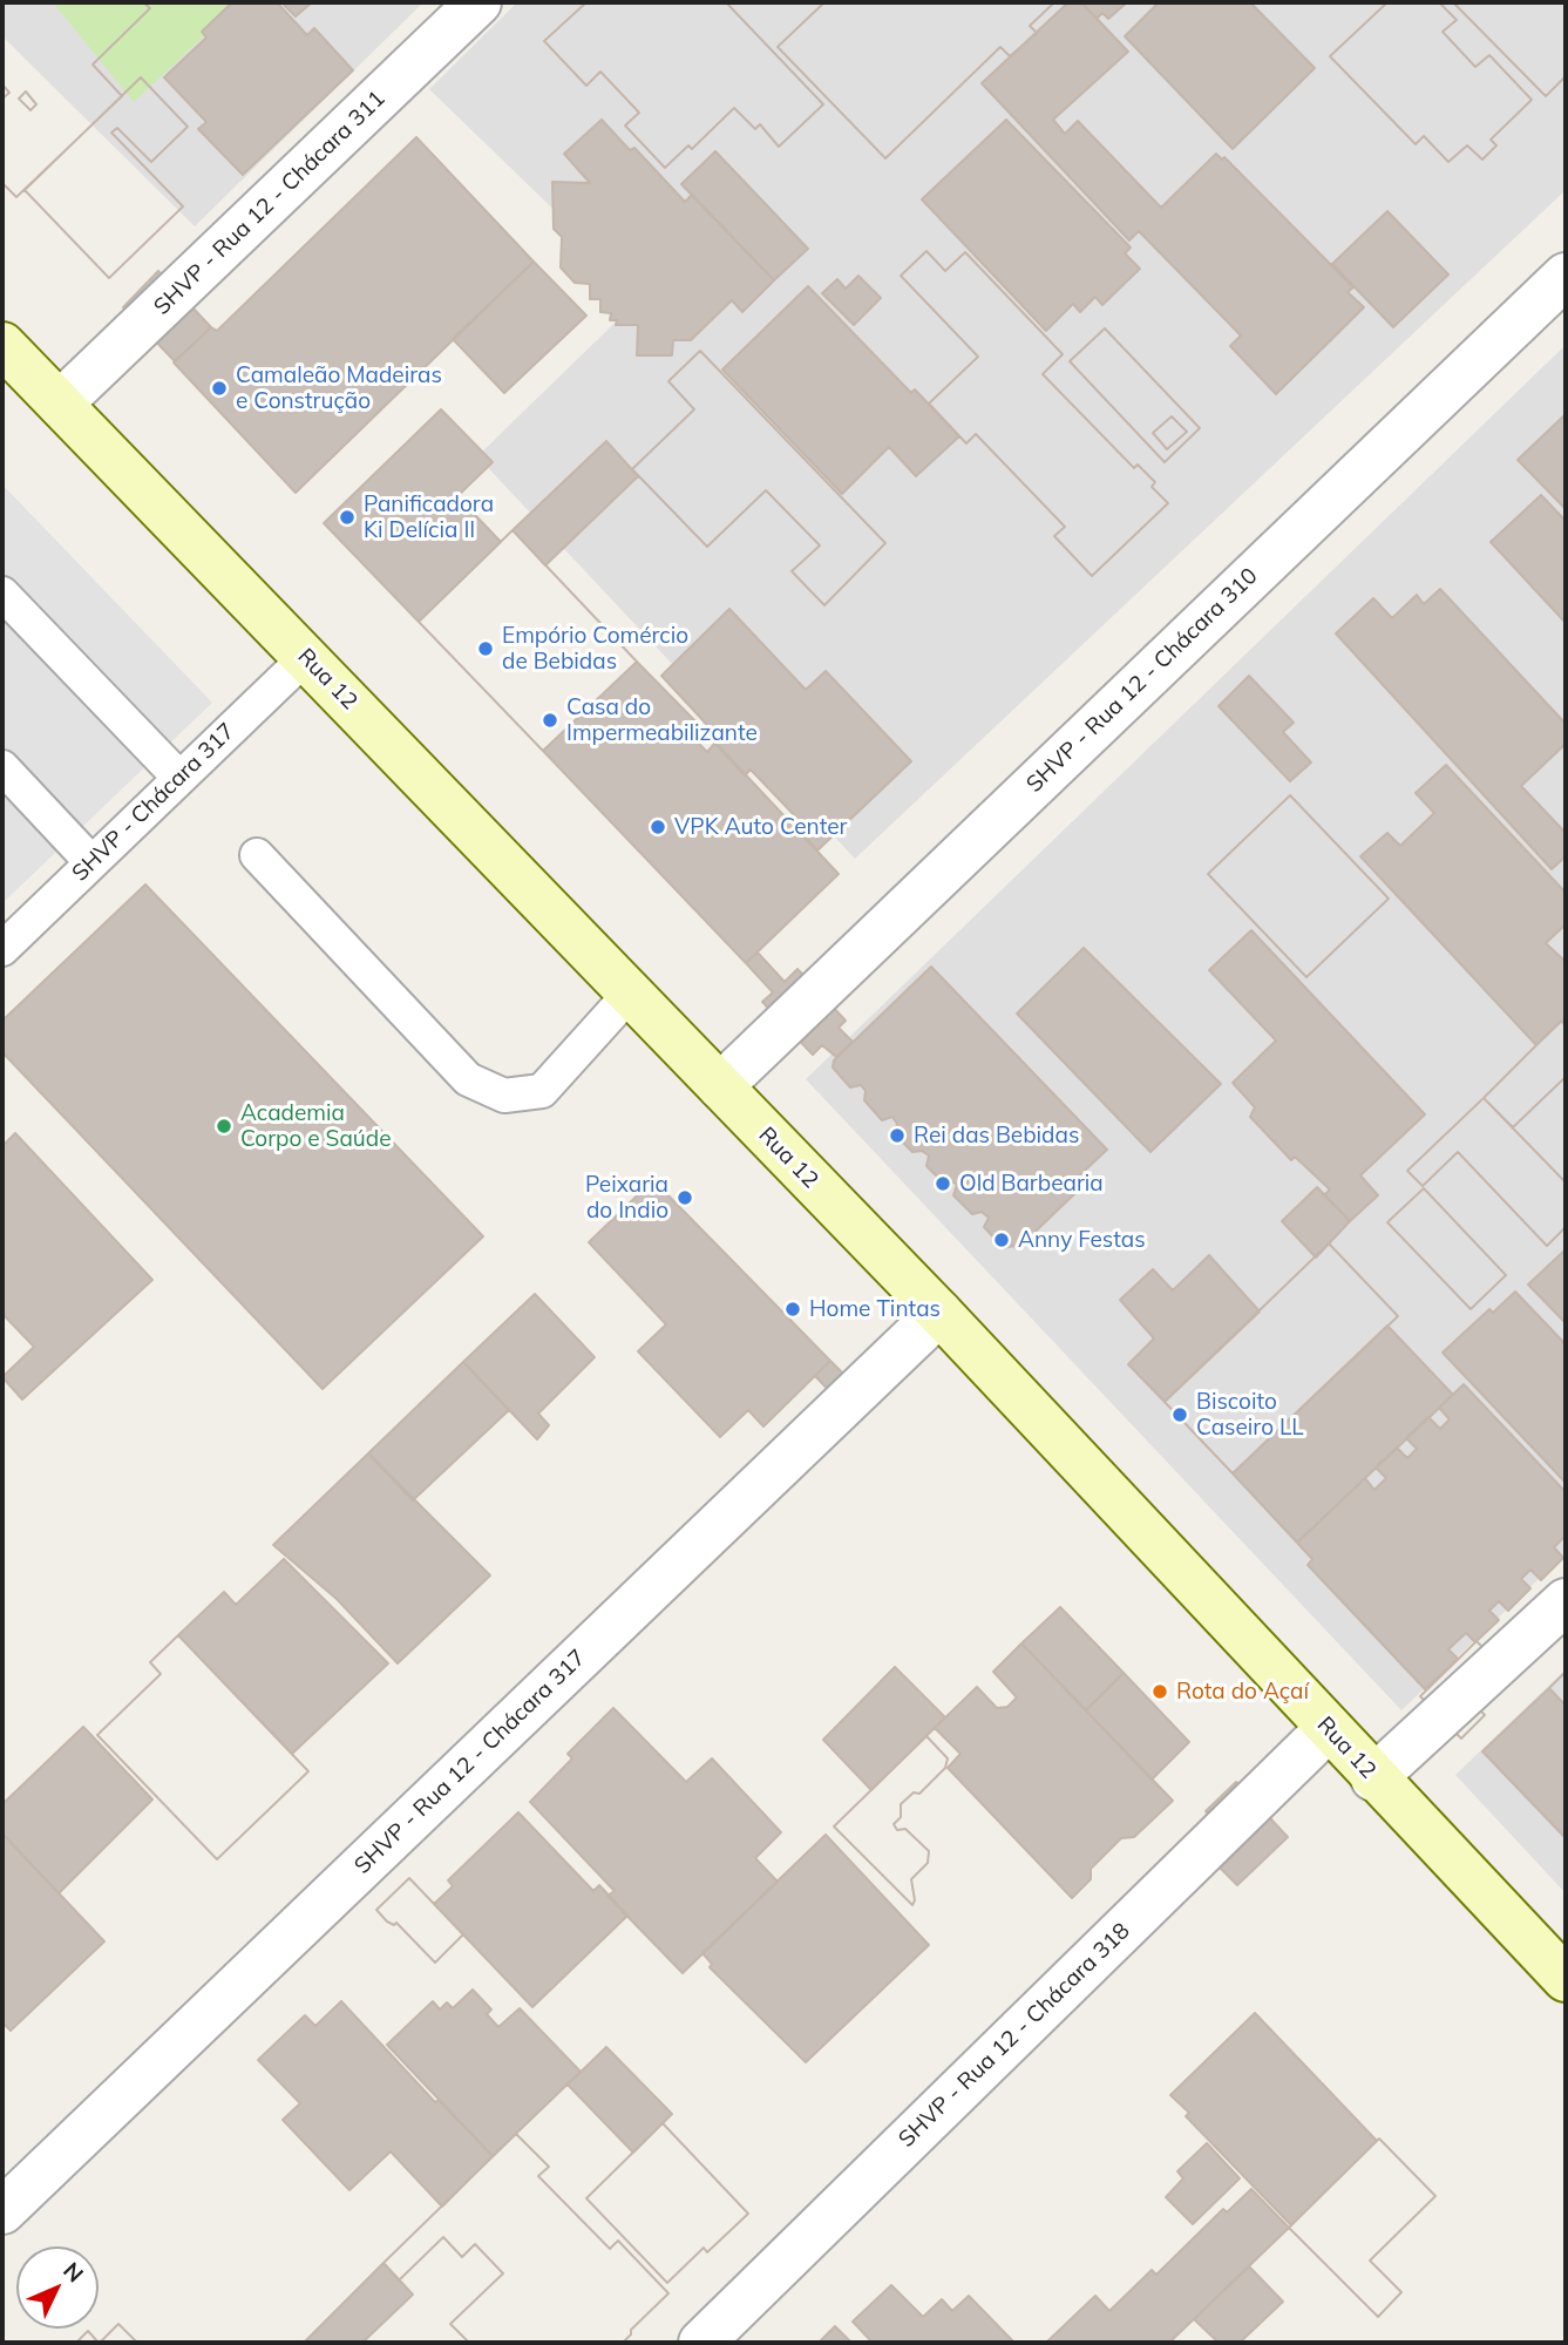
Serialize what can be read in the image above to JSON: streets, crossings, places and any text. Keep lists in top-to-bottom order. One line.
{"streets":{"street":["SHVP - Rua 12 - Chácara 311","Rua 12","SHVP - Rua 12 - Chácara 310","SHVP - Rua 12 - Chácara 317","SHVP - Rua 12 - Chácara 318"],"lane":["SHVP - Chácara 317"]},"crossings":[["SHVP - Rua 12 - Chácara 311","Rua 12"],["Rua 12","SHVP - Rua 12 - Chácara 310"],["Rua 12","SHVP - Chácara 317"],["Rua 12","SHVP - Rua 12 - Chácara 317"],["Rua 12","SHVP - Rua 12 - Chácara 318"]],"places":["Camaleão Madeiras e Construção","Panificadora Ki Delícia II","Empório Comércio de Bebidas","Casa do Impermeabilizante","VPK Auto Center","Academia Corpo e Saúde","Rei das Bebidas","Old Barbearia","Peixaria do Indio","Anny Festas","Home Tintas","Biscoito Caseiro LL","Rota do Açaí"],"north":"top right"}
